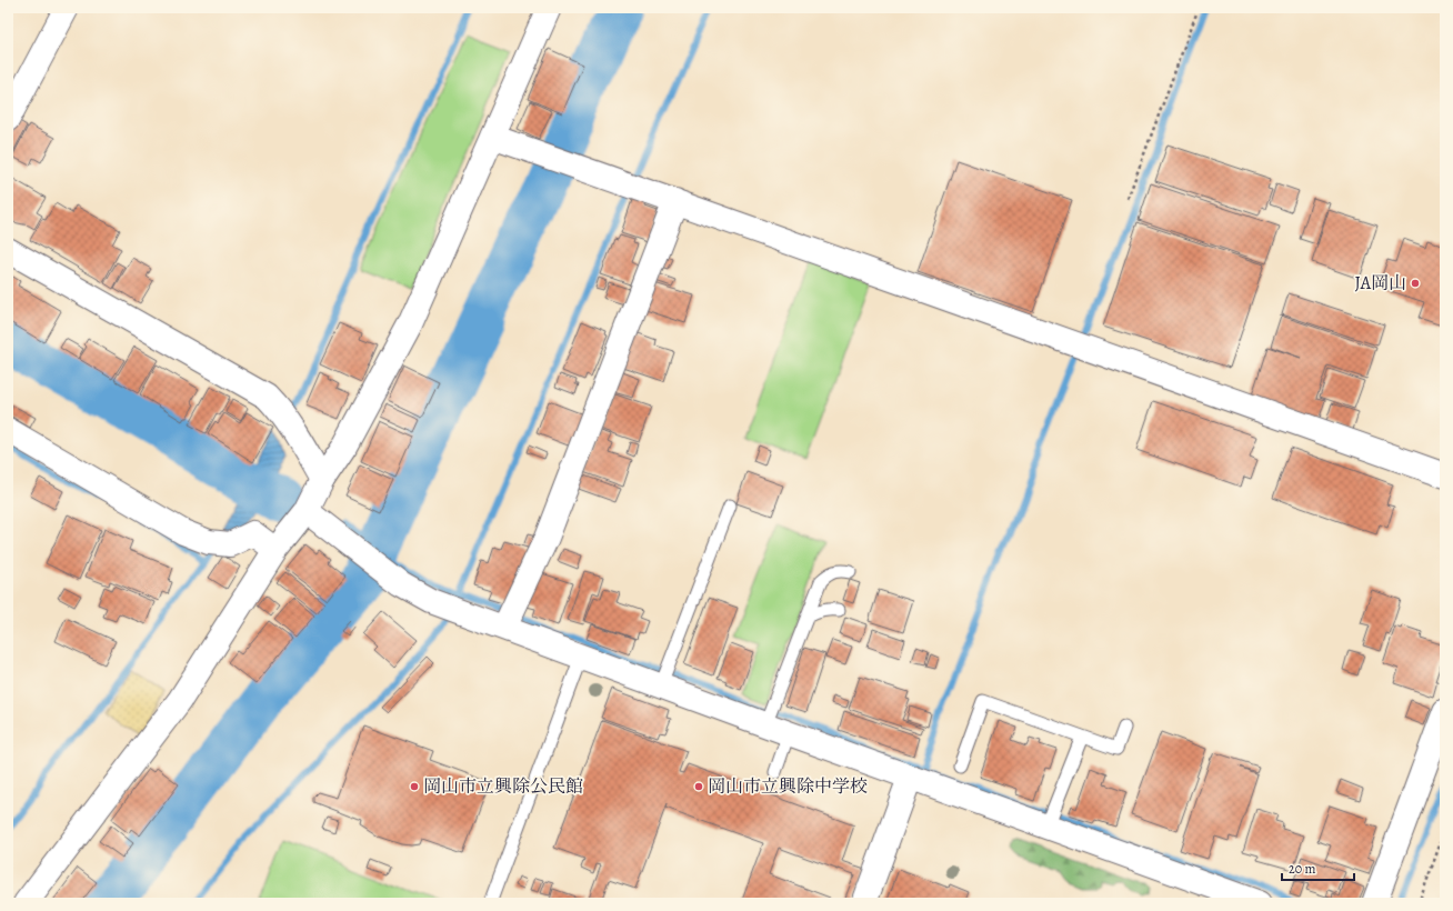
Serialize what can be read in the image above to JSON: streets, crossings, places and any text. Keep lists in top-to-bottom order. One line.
{"places":["JA岡山","岡山市立興除公民館","岡山市立興除中学校"],"scale_bar":"20 m"}
